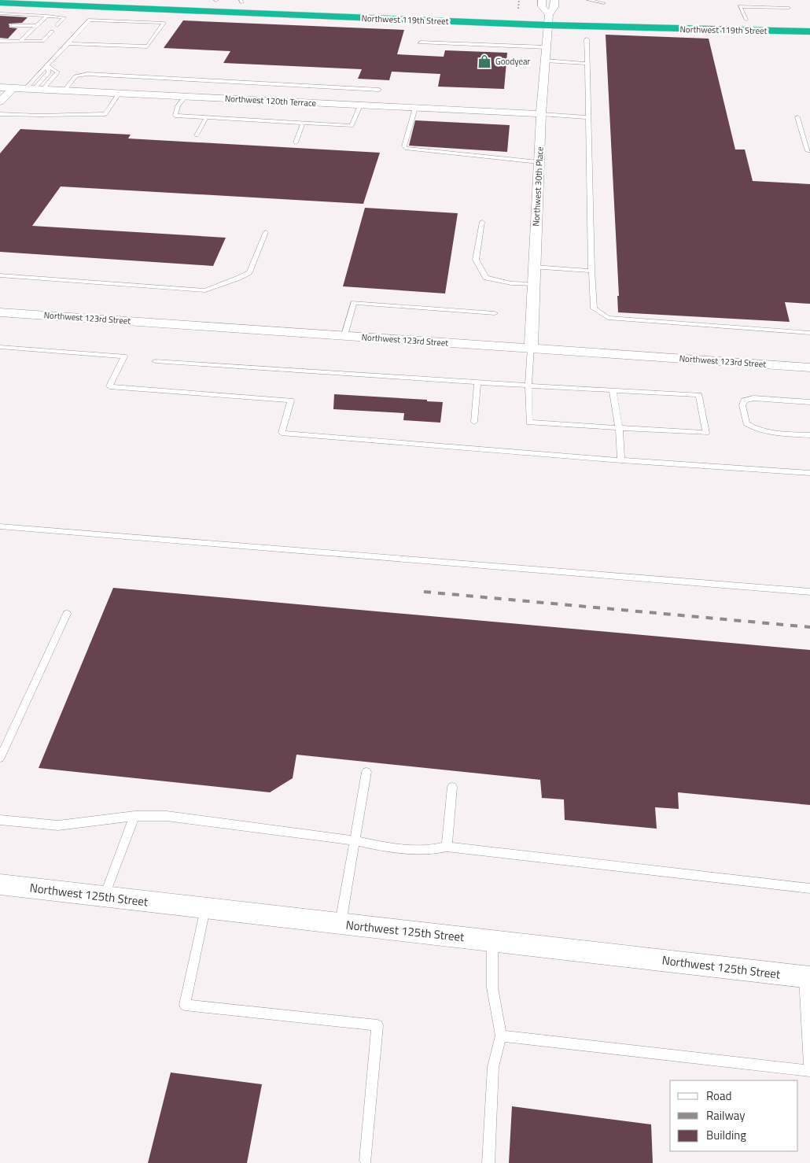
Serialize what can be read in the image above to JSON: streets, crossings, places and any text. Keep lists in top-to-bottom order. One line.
{"streets":{"highway":["Northwest 119th Street"],"street":["Northwest 120th Terrace","Northwest 30th Place","Northwest 123rd Street","Northwest 125th Street"]},"crossings":[["Northwest 119th Street","Northwest 30th Place"],["Northwest 120th Terrace","Northwest 30th Place"],["Northwest 30th Place","Northwest 123rd Street"]],"places":{"shop":["Goodyear"]},"legend":["Road","Railway","Building"]}
